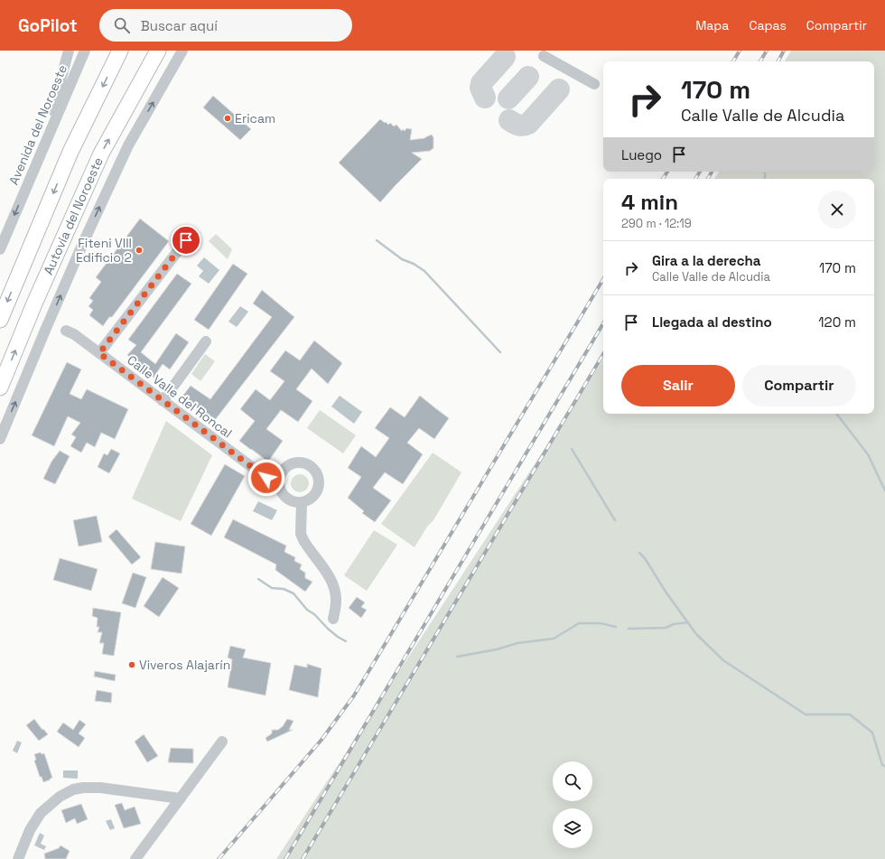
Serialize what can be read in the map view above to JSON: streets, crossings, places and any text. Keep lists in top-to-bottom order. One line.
{"streets":{"highway":["Autovía del Noroeste"],"street":["Avenida del Noroeste","Calle Valle del Roncal"]},"places":["Ericam","Fiteni VIII Edificio 2","Viveros Alajarín"],"page":{"header":"GoPilot","search":"Buscar aquí","nav":["Mapa","Capas","Compartir"],"turn":["170 m","Calle Valle de Alcudia"],"then":"Luego","heading":["4 min","290 m · 12:19"],"list":[{"name":"Gira a la derecha","note":"Calle Valle de Alcudia","value":"170 m"},{"name":"Llegada al destino","value":"120 m"}],"buttons":["Salir","Compartir"]}}
